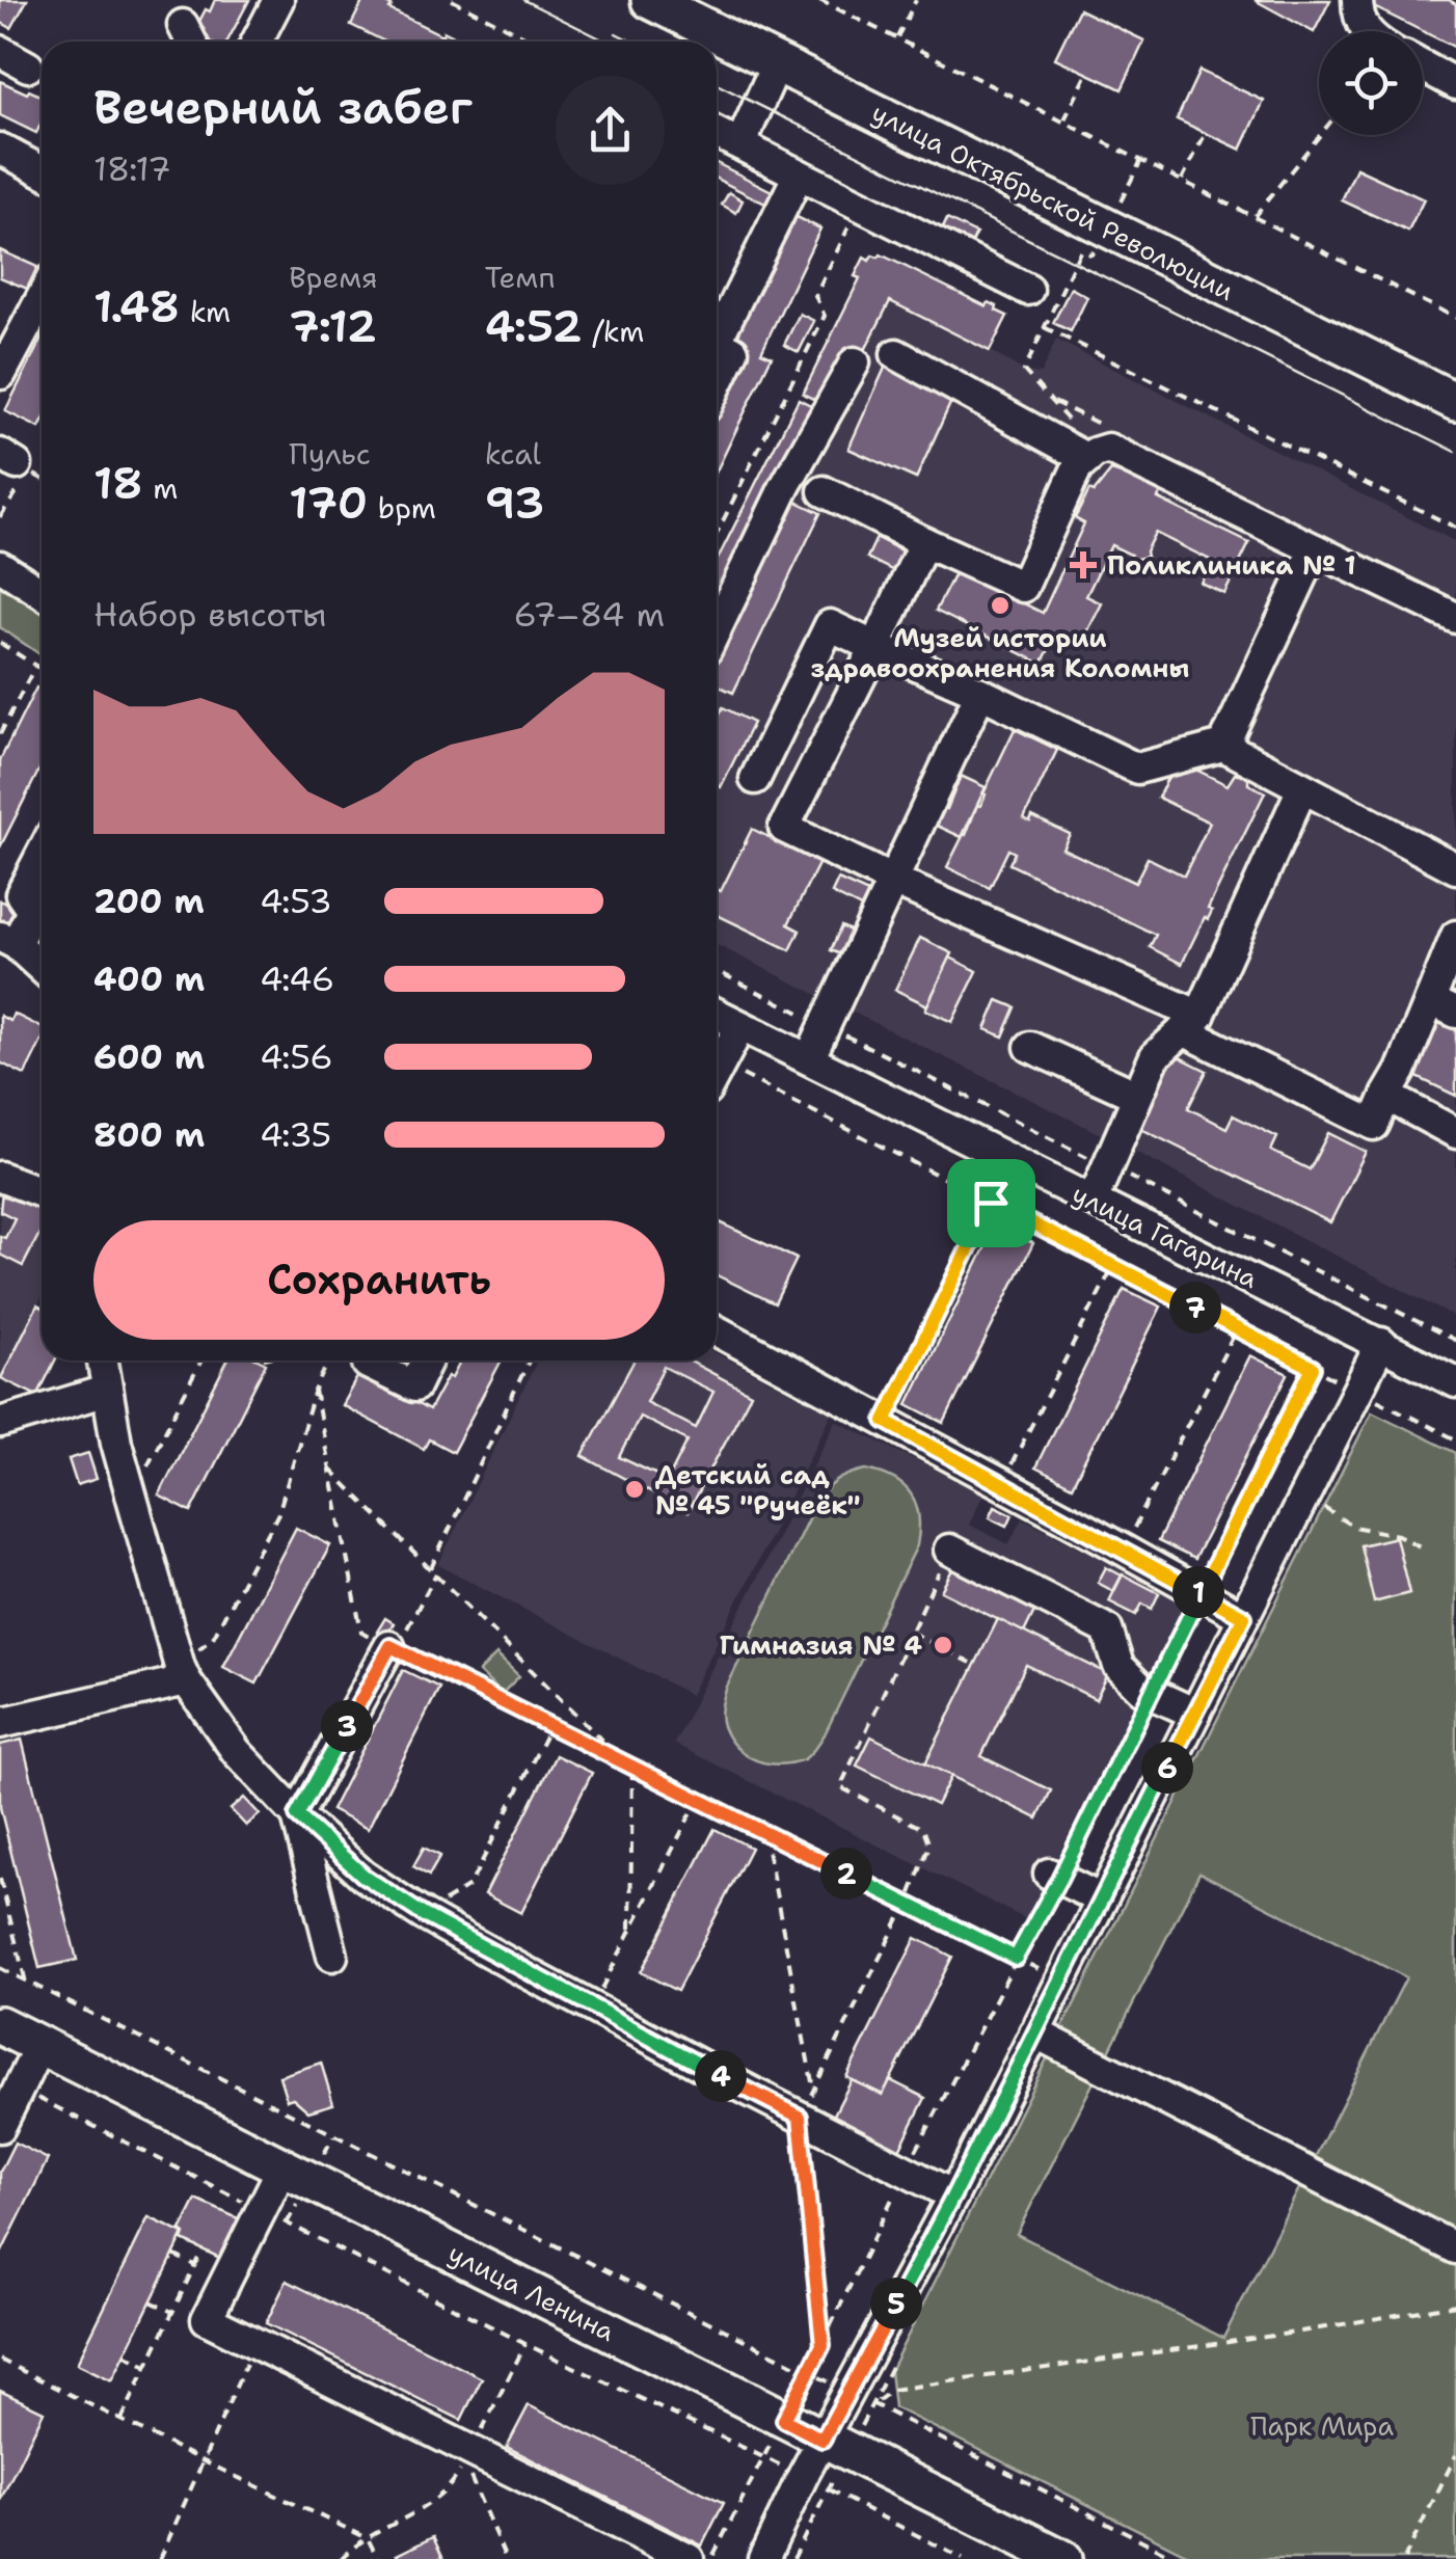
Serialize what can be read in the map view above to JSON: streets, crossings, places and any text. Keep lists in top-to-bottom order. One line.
{"streets":{"main road":["улица Октябрьской Революции","улица Ленина"],"street":["улица Гагарина"]},"parks":["Парк Мира"],"places":{"health":["Поликлиника № 1"],"other":["Музей истории здравоохранения Коломны","Детский сад № 45 \"Ручеёк\"","Гимназия № 4"]},"page":{"heading":["Вечерний забег","18:17"],"stats":[["1.48 km"],["Время","7:12"],["Темп","4:52 /km"],["18 m"],["Пульс","170 bpm"],["kcal","93"]],"chart":["Набор высоты","67–84 m"],"list":[{"name":"200 m","note":"4:53"},{"name":"400 m","note":"4:46"},{"name":"600 m","note":"4:56"},{"name":"800 m","note":"4:35"}],"buttons":"Сохранить","pins":["7","1","3","6","2","4","5"]}}
